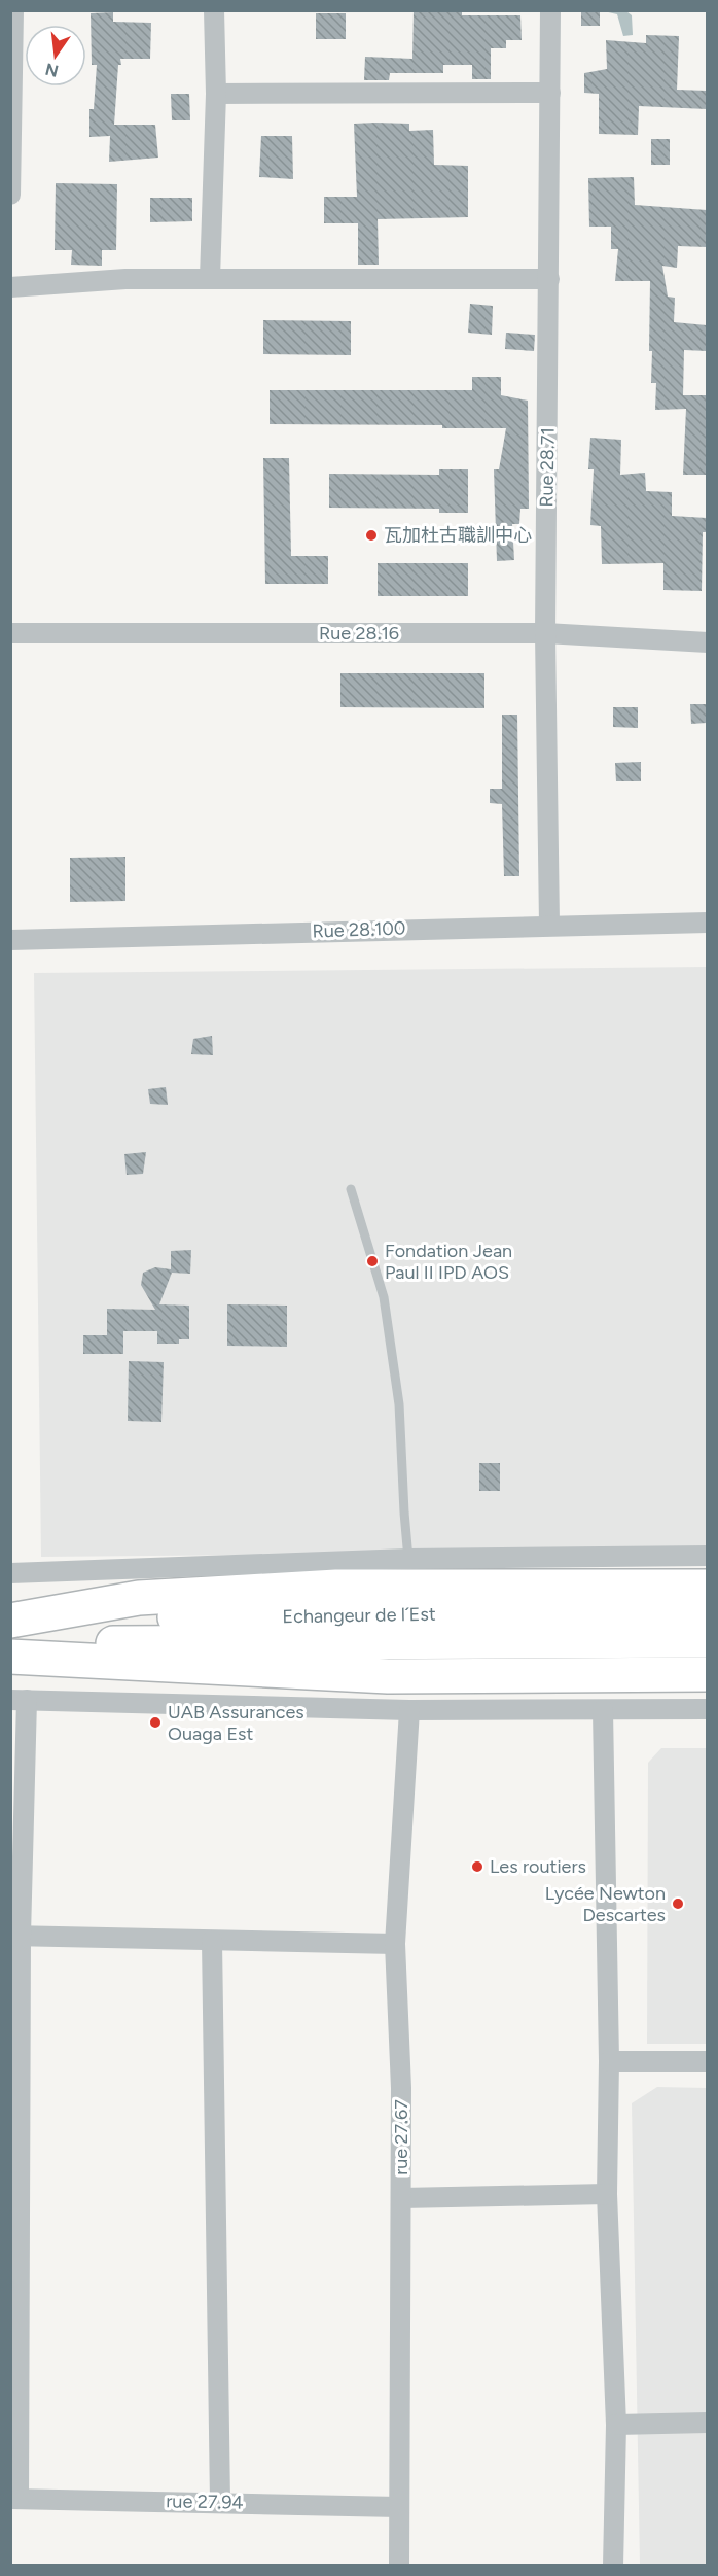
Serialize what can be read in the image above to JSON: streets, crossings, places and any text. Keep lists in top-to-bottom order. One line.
{"streets":{"highway":["Echangeur de l´Est"],"street":["Rue 28.71","Rue 28.16","Rue 28.100","rue 27.67","rue 27.94"]},"crossings":[["Rue 28.71","Rue 28.16"],["Rue 28.71","Rue 28.100"],["rue 27.67","rue 27.94"]],"places":["瓦加杜古職訓中心","Fondation Jean Paul II IPD AOS","UAB Assurances Ouaga Est","Les routiers","Lycée Newton Descartes"],"north":"bottom"}
